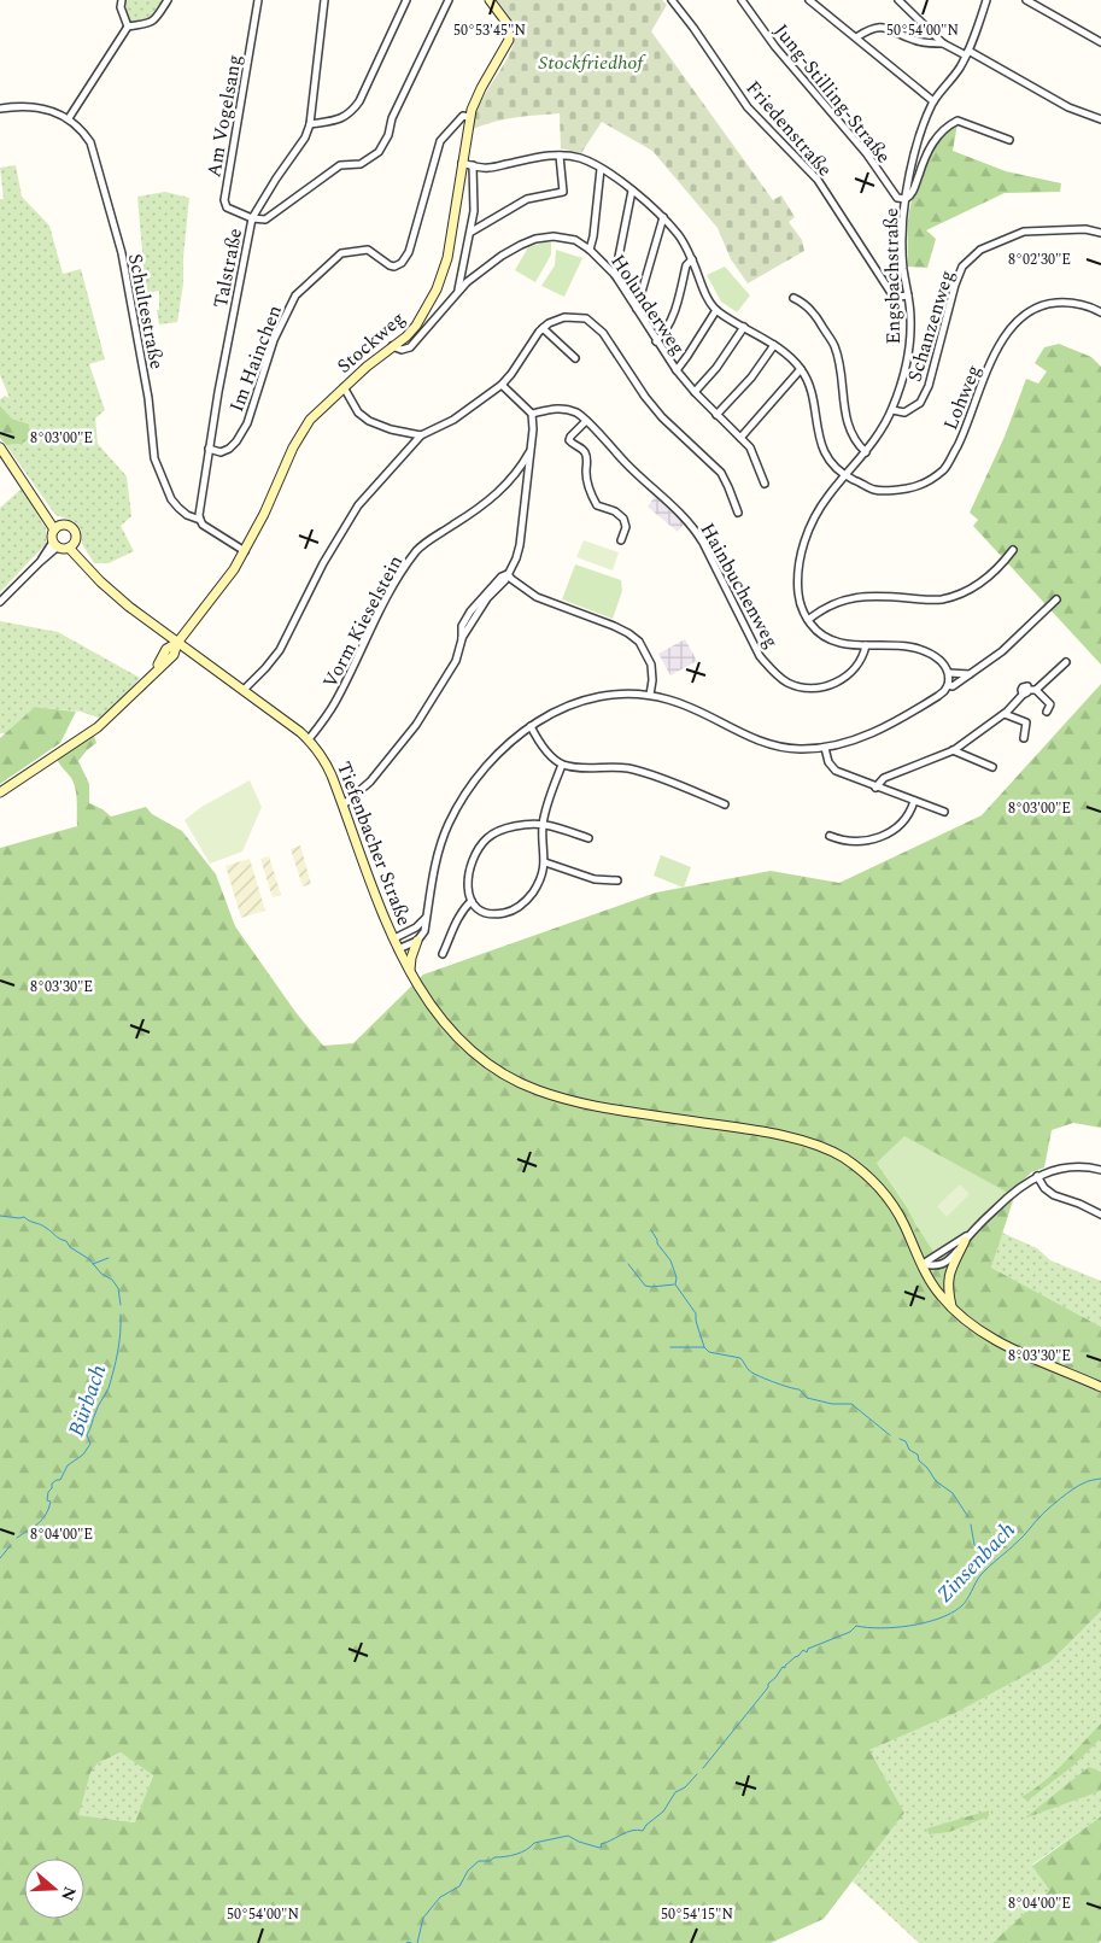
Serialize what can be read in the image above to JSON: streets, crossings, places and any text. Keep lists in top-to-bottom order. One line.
{"streets":{"street":["Jung-Stilling-Straße","Am Vogelsang","Friedenstraße","Talstraße","Engsbachstraße","Holunderweg","Schultestraße","Schanzenweg","Stockweg","Im Hainchen","Lohweg","Hainbuchenweg","Vorm Kieselstein","Tiefenbacher Straße"]},"crossings":[["Jung-Stilling-Straße","Engsbachstraße"],["Am Vogelsang","Talstraße"],["Friedenstraße","Engsbachstraße"],["Talstraße","Schultestraße"],["Talstraße","Im Hainchen"],["Engsbachstraße","Schanzenweg"],["Engsbachstraße","Lohweg"],["Engsbachstraße","Hainbuchenweg"],["Holunderweg","Stockweg"],["Schultestraße","Stockweg"],["Stockweg","Im Hainchen"],["Stockweg","Tiefenbacher Straße"],["Vorm Kieselstein","Tiefenbacher Straße"]],"water":["Bürbach","Zinsenbach"],"parks":["Stockfriedhof"],"north":"right","coordinates":["50°53'45\"N","50°54'00\"N","8°02'30\"E","8°03'00\"E","8°03'30\"E","8°04'00\"E","50°54'15\"N"]}
